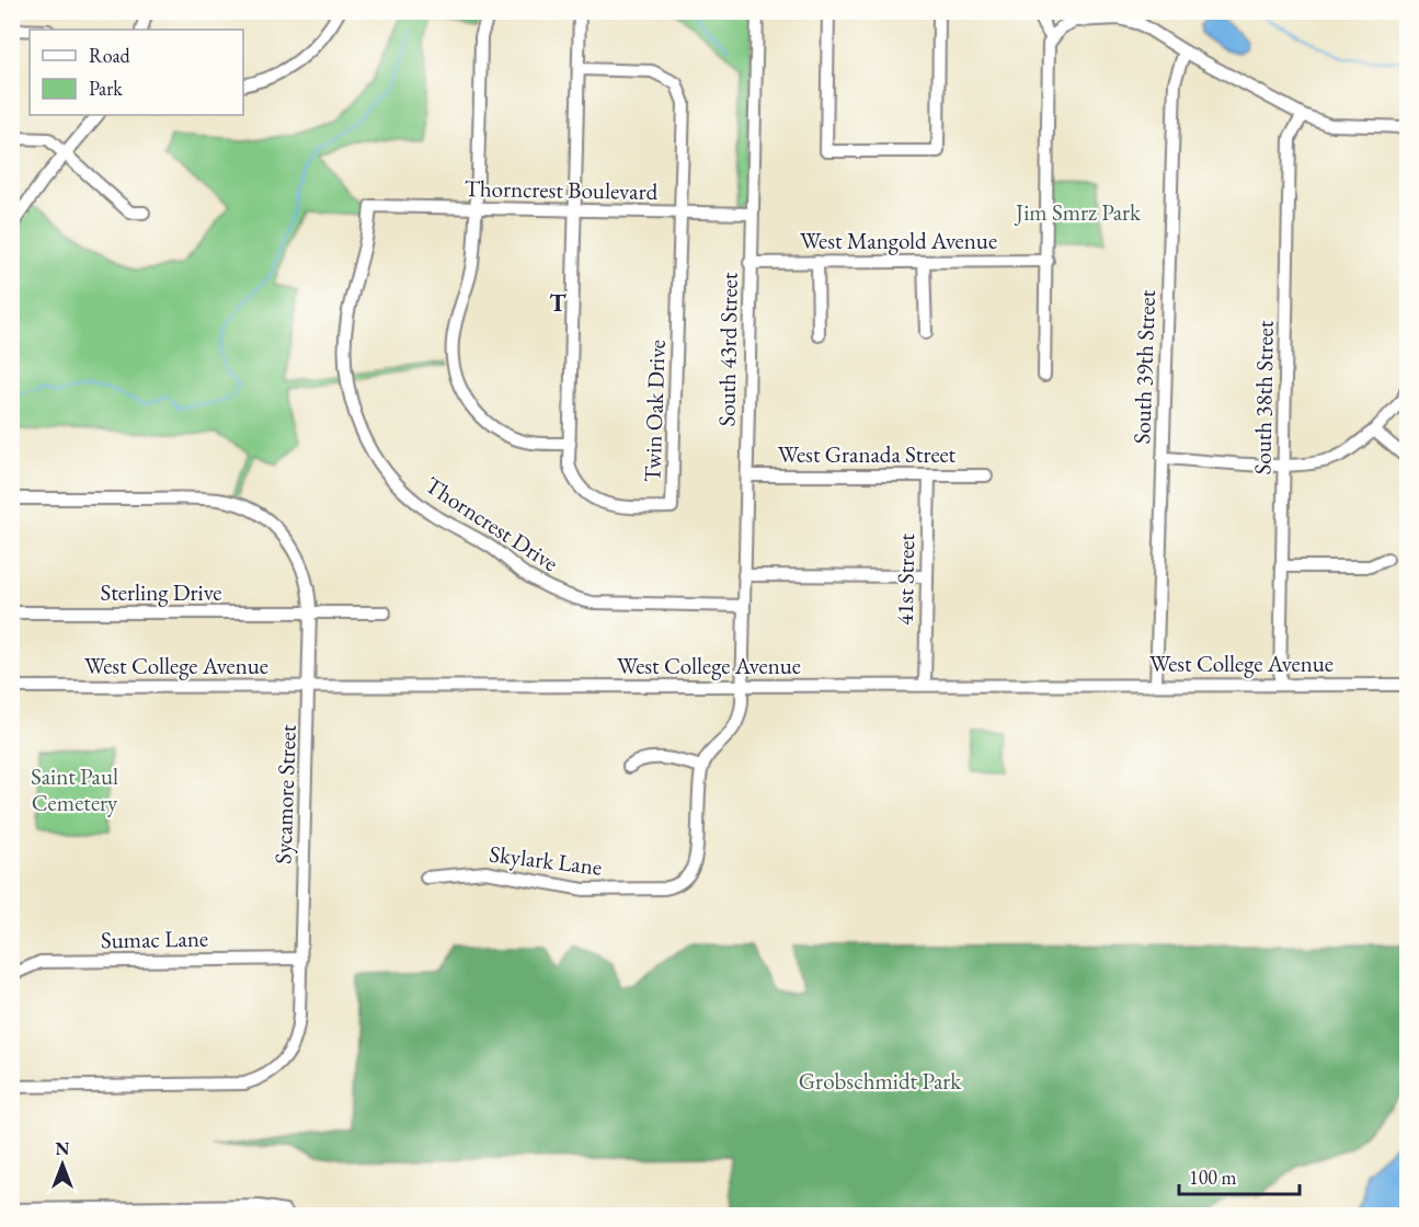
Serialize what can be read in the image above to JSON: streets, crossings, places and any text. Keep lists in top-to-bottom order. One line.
{"streets":{"street":["Thorncrest Boulevard","West Mangold Avenue","South 43rd Street","South 39th Street","South 38th Street","Twin Oak Drive","West Granada Street","Thorncrest Drive","41st Street","Sterling Drive","West College Avenue","Sycamore Street","Skylark Lane","Sumac Lane"]},"crossings":[["Thorncrest Boulevard","South 43rd Street"],["Thorncrest Boulevard","Twin Oak Drive"],["Thorncrest Boulevard","Thorncrest Drive"],["West Mangold Avenue","South 43rd Street"],["South 43rd Street","West Granada Street"],["South 43rd Street","Thorncrest Drive"],["South 43rd Street","West College Avenue"],["South 39th Street","West College Avenue"],["South 38th Street","West College Avenue"],["West Granada Street","41st Street"],["41st Street","West College Avenue"],["Sterling Drive","Sycamore Street"],["West College Avenue","Sycamore Street"],["Sycamore Street","Sumac Lane"]],"districts":["T"],"parks":["Jim Smrz Park","Saint Paul Cemetery","Grobschmidt Park"],"legend":["Road","Park"],"scale_bar":"100 m","north":"top"}
